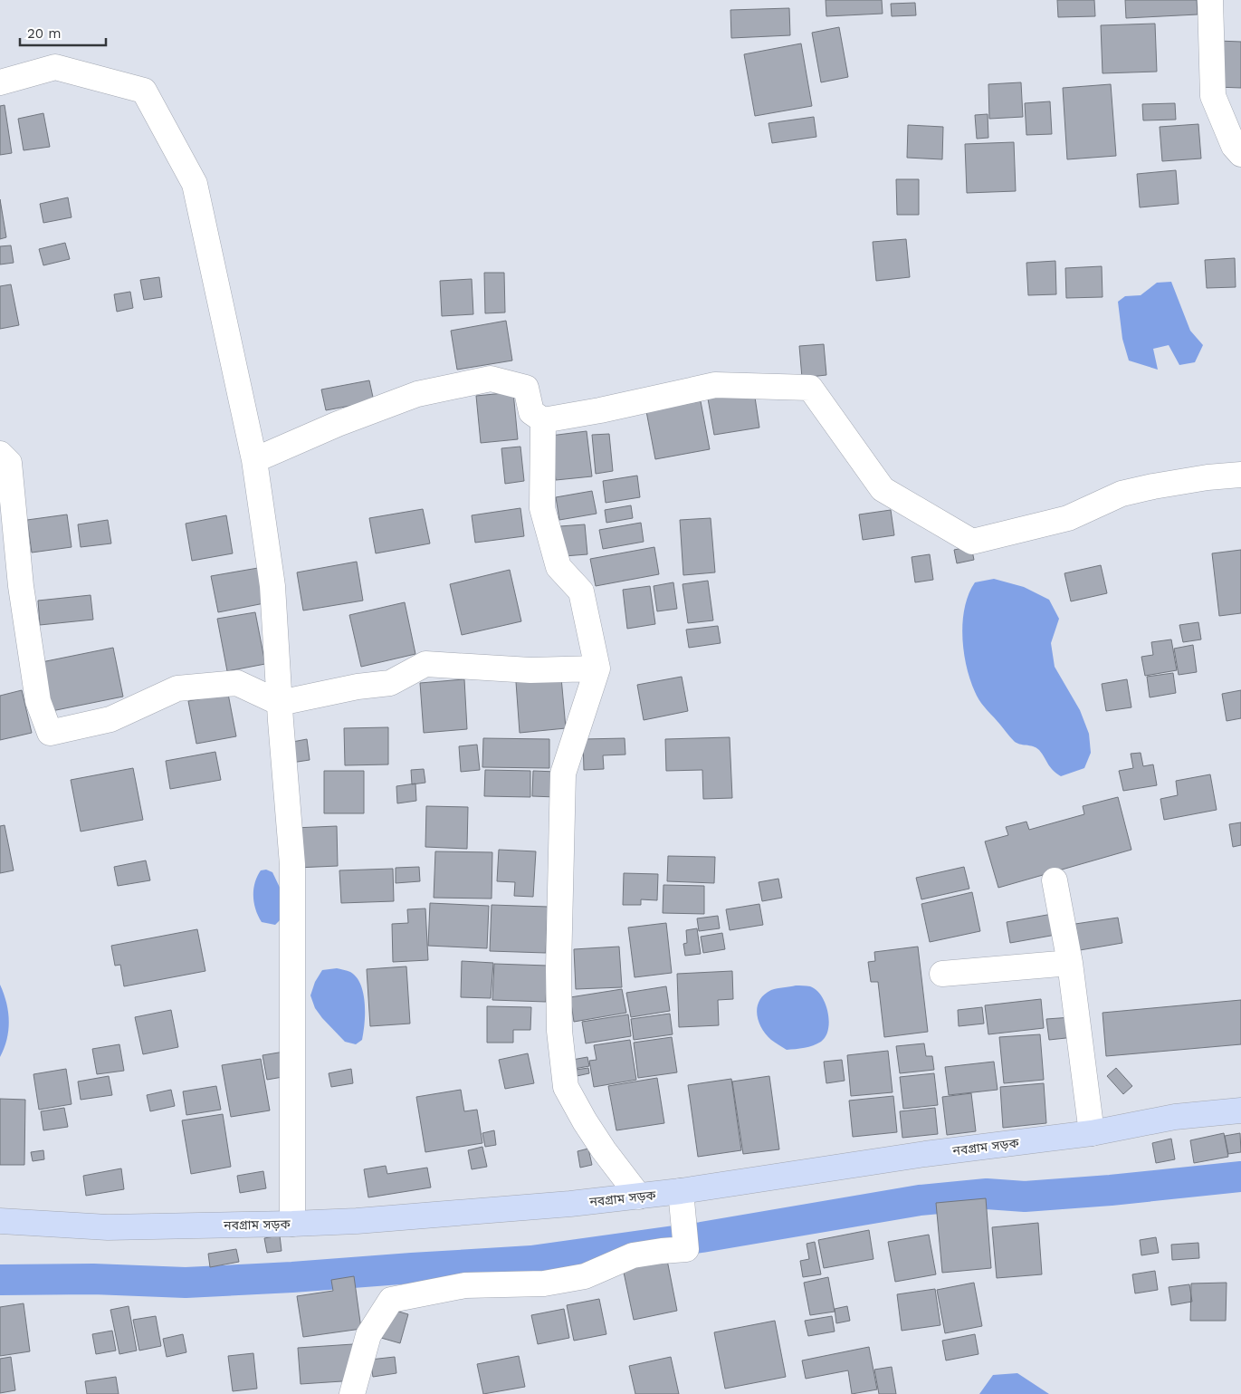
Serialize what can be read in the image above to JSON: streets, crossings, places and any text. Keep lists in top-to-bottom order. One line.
{"streets":{"main road":["নবগ্রাম সড়ক"]},"scale_bar":"20 m"}
